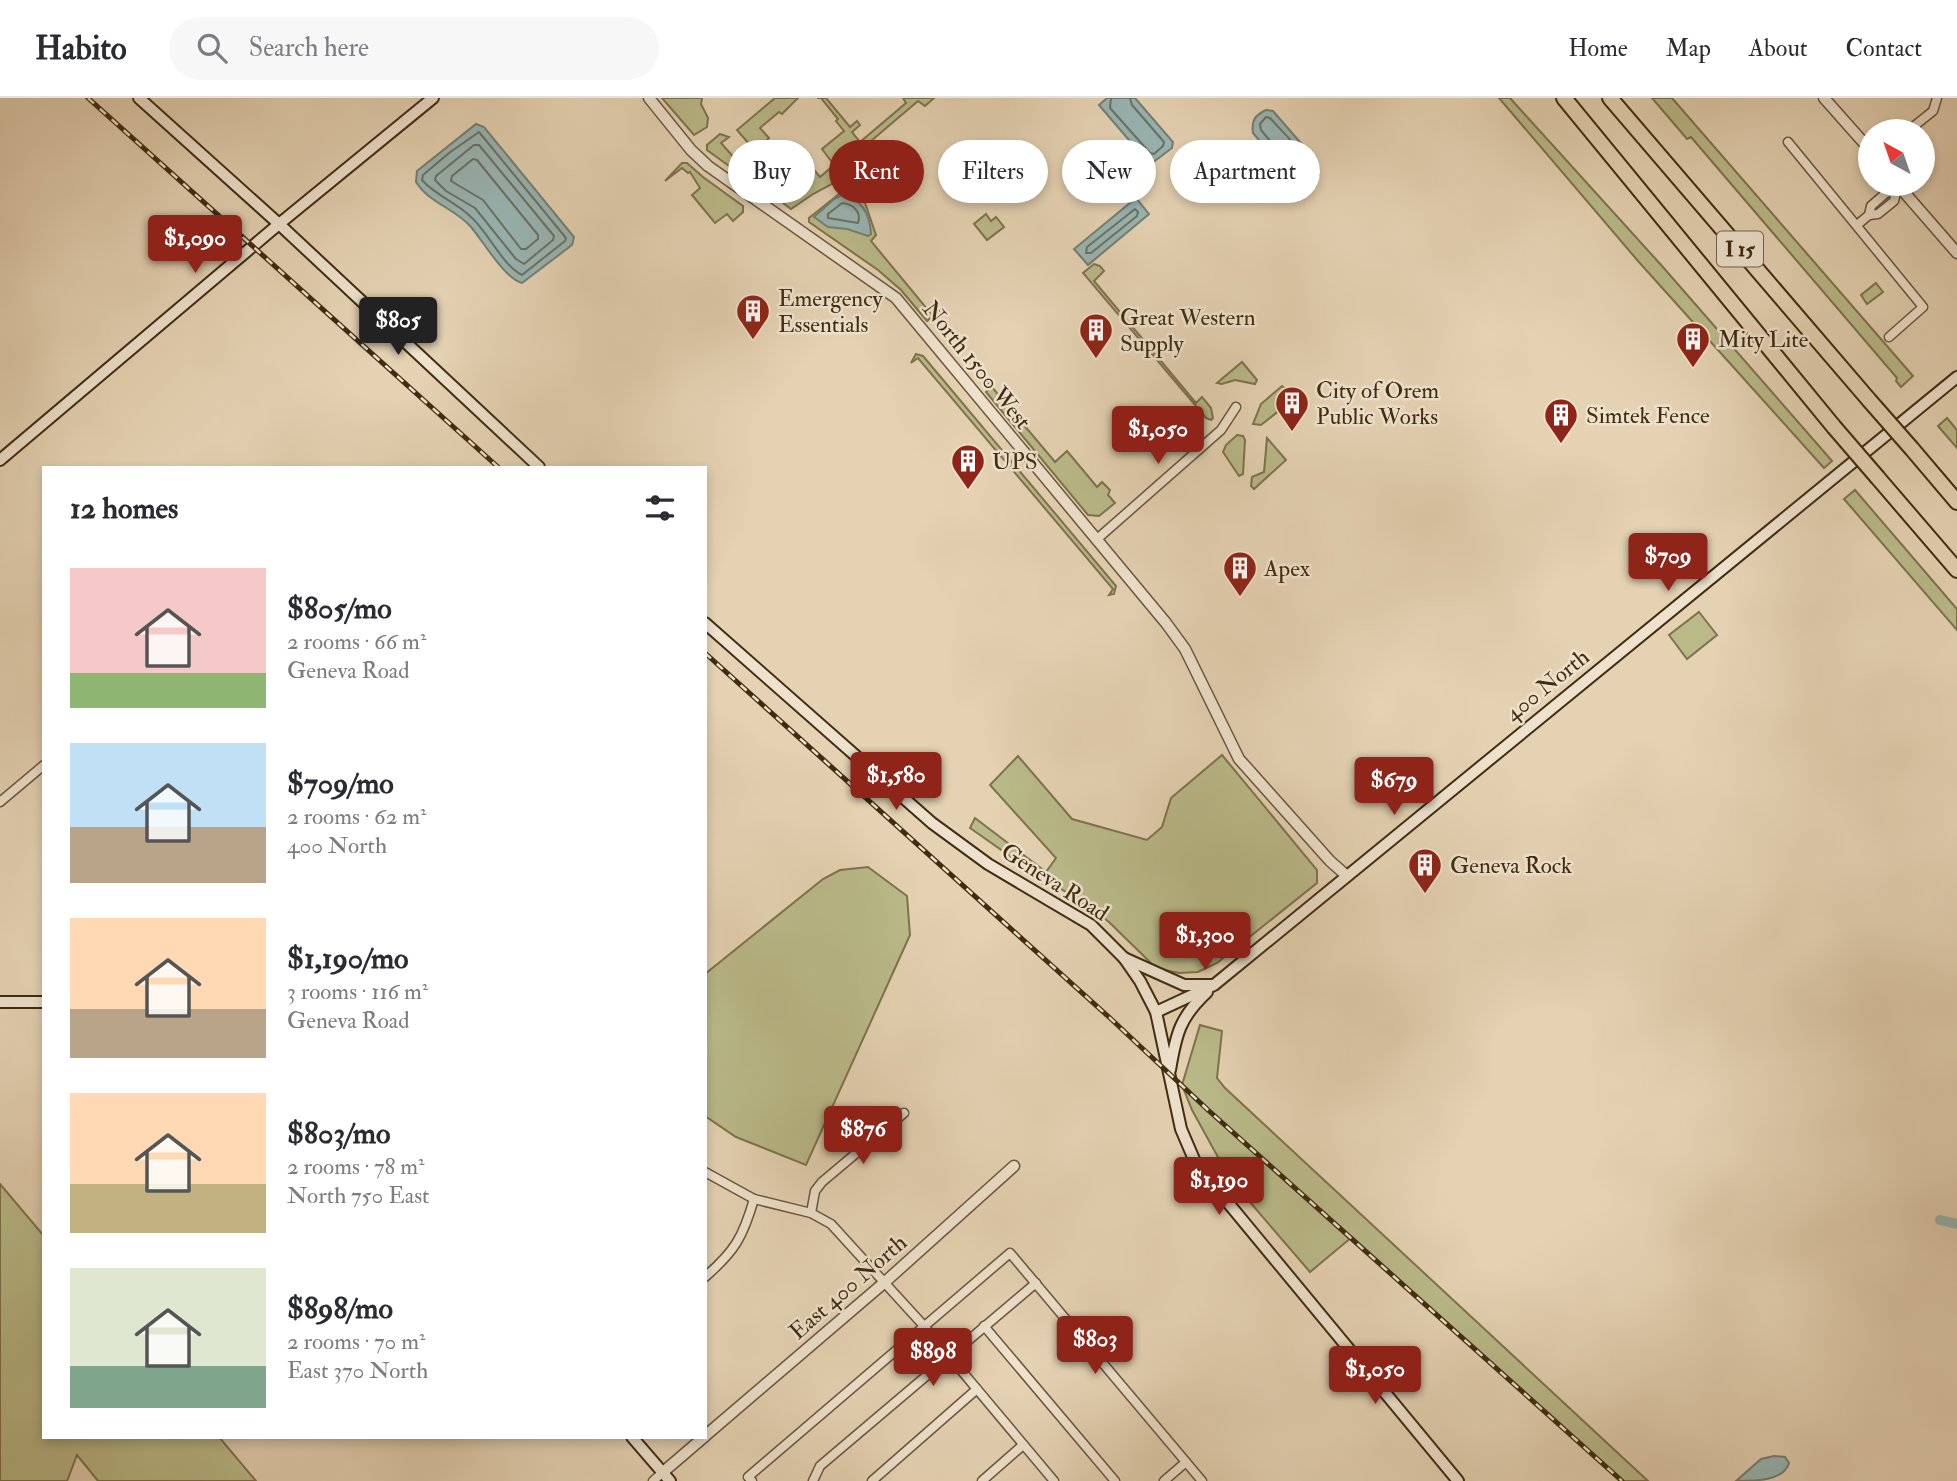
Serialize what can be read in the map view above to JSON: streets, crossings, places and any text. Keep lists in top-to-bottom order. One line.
{"streets":{"highway":["I 15"],"main road":["400 North","Geneva Road"],"street":["North 1500 West","East 400 North"]},"crossings":[["North 1500 West","400 North"],["400 North","Geneva Road"]],"places":{"building":["Emergency Essentials","Great Western Supply","Mity Lite","City of Orem Public Works","Simtek Fence","UPS","Apex","Geneva Rock"]},"north":"top left","page":{"header":"Habito","search":"Search here","nav":["Home","Map","About","Contact"],"chip":["Buy","Rent","Filters","New","Apartment"],"price":["$1,090","$805","$1,050","$709","$1,580","$679","$1,300","$876","$1,190","$803","$898","$1,050"],"heading":"12 homes","list":[{"name":"$805/mo","note":"2 rooms · 66 m² · Geneva Road"},{"name":"$709/mo","note":"2 rooms · 62 m² · 400 North"},{"name":"$1,190/mo","note":"3 rooms · 116 m² · Geneva Road"},{"name":"$803/mo","note":"2 rooms · 78 m² · North 750 East"},{"name":"$898/mo","note":"2 rooms · 70 m² · East 370 North"}]}}
